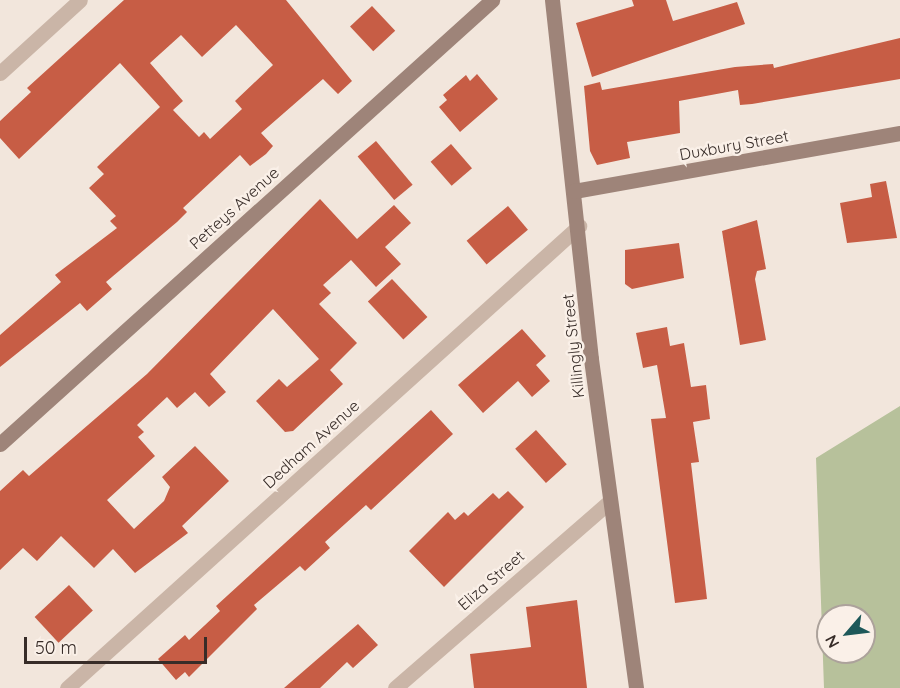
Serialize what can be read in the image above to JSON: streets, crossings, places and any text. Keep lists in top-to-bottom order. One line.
{"streets":{"main road":["Duxbury Street","Petteys Avenue","Killingly Street"],"street":["Dedham Avenue","Eliza Street"]},"crossings":[["Duxbury Street","Killingly Street"],["Killingly Street","Dedham Avenue"],["Killingly Street","Eliza Street"]],"scale_bar":"50 m","north":"bottom left"}
